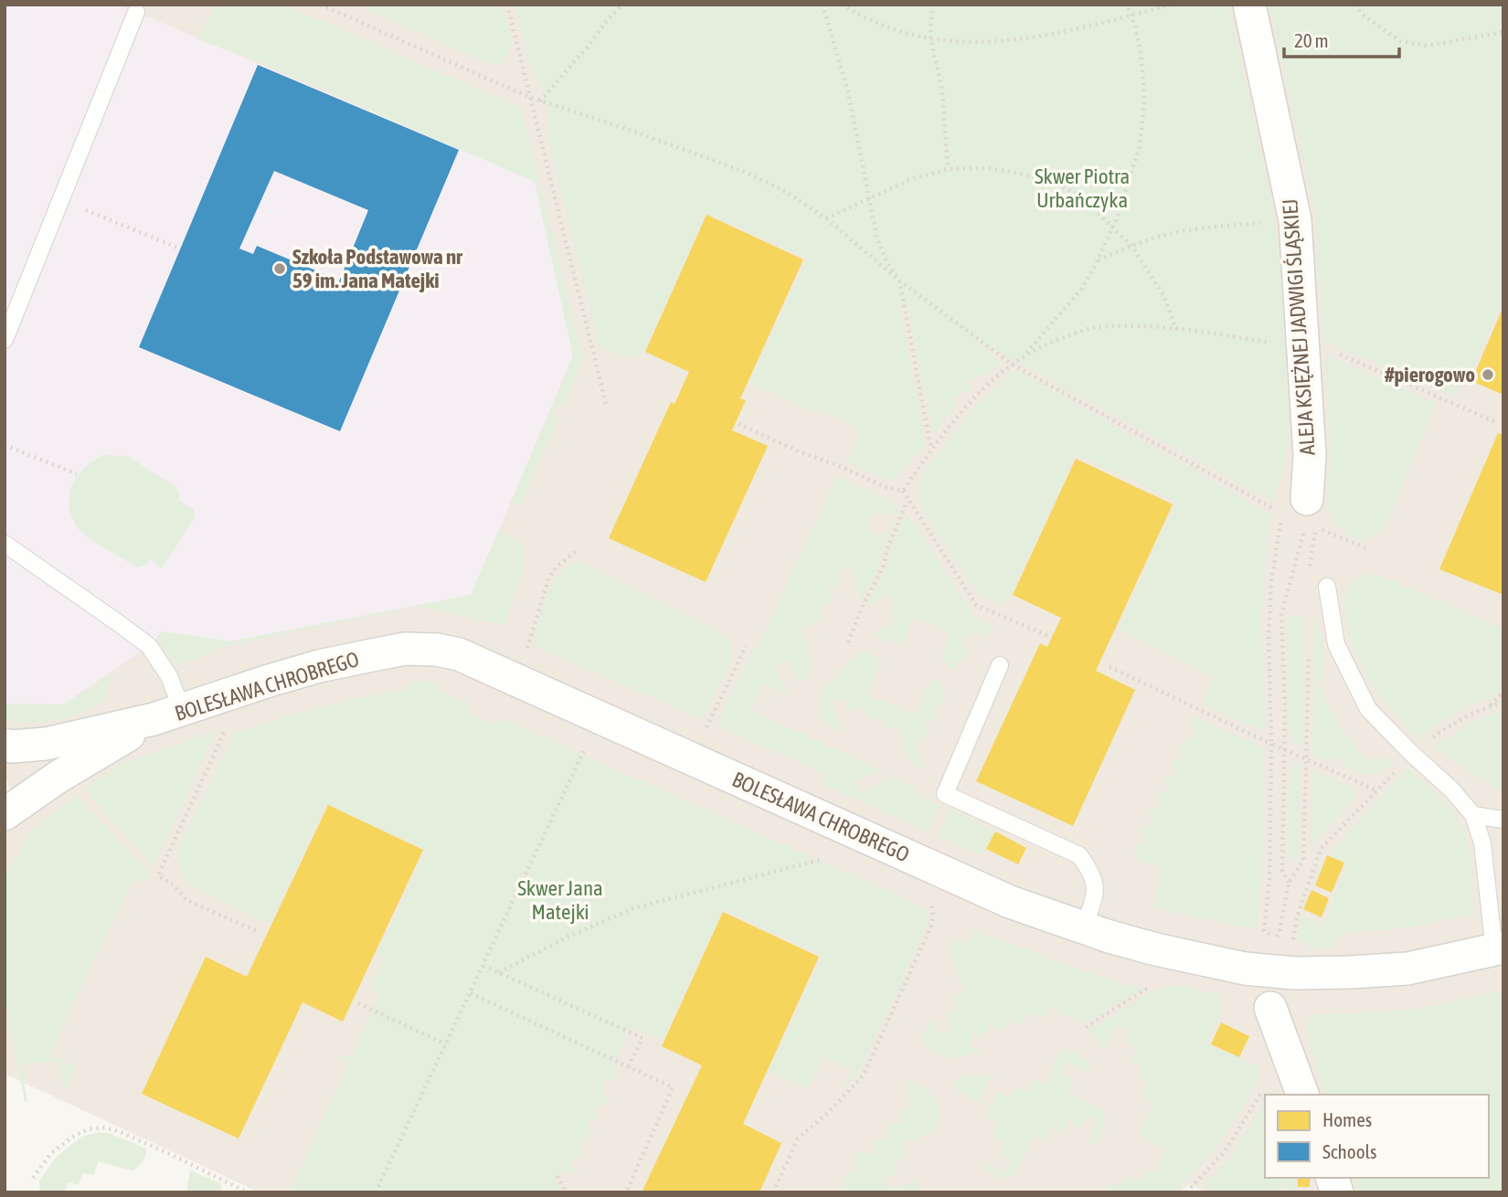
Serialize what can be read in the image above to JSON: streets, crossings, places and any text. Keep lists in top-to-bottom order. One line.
{"streets":{"street":["ALEJA KSIĘŻNEJ JADWIGI ŚLĄSKIEJ","BOLESŁAWA CHROBREGO"]},"parks":["Skwer Piotra Urbańczyka","Skwer Jana Matejki"],"places":["Szkoła Podstawowa nr 59 im. Jana Matejki","#pierogowo"],"legend":["Homes","Schools"],"scale_bar":"20 m"}
